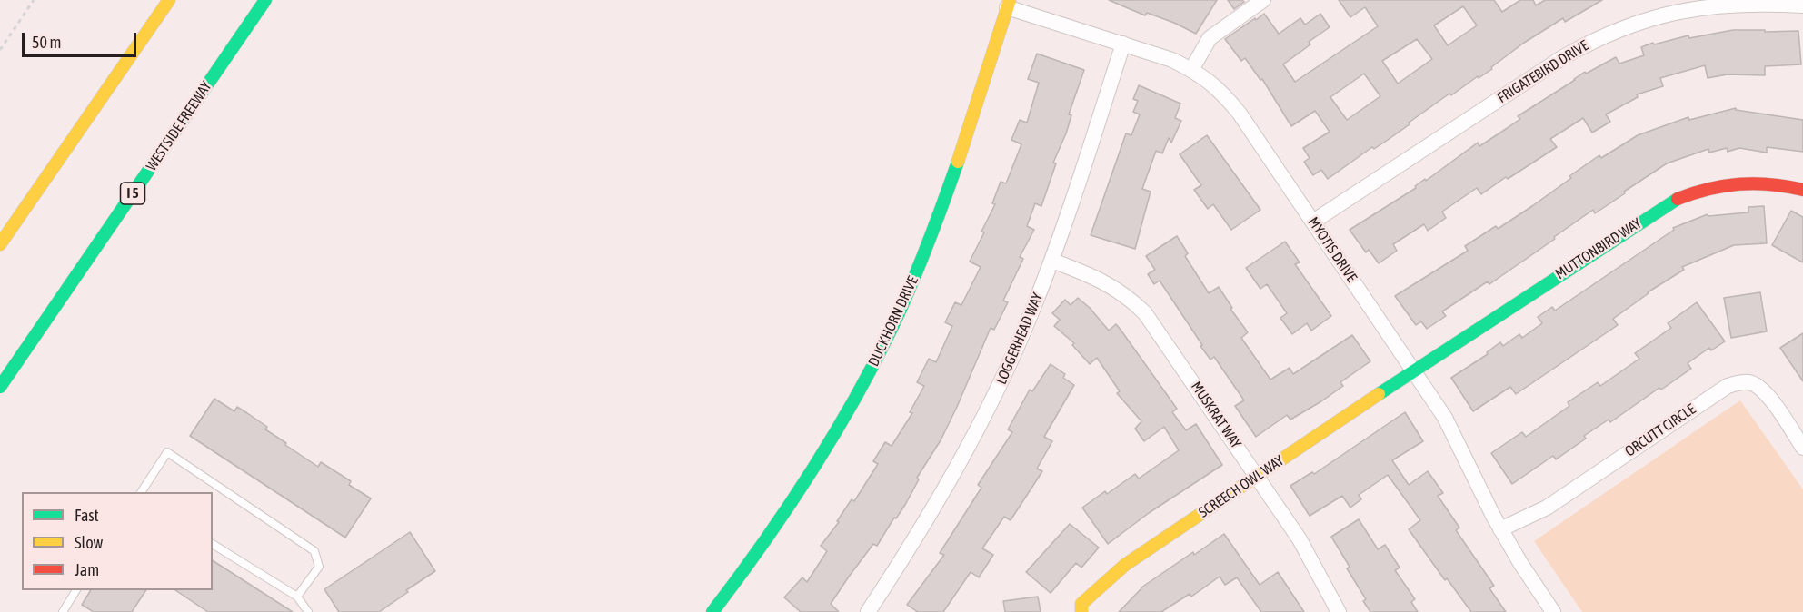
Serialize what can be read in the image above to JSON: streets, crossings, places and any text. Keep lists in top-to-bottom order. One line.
{"streets":{"main road":["WESTSIDE FREEWAY","I 5","MUTTONBIRD WAY","DUCKHORN DRIVE","SCREECH OWL WAY"],"street":["FRIGATEBIRD DRIVE","MYOTIS DRIVE","LOGGERHEAD WAY","MUSKRAT WAY","ORCUTT CIRCLE"]},"crossings":[["FRIGATEBIRD DRIVE","MYOTIS DRIVE"],["MUTTONBIRD WAY","MYOTIS DRIVE"],["MUTTONBIRD WAY","SCREECH OWL WAY"],["MYOTIS DRIVE","DUCKHORN DRIVE"],["MYOTIS DRIVE","LOGGERHEAD WAY"],["MYOTIS DRIVE","ORCUTT CIRCLE"],["MYOTIS DRIVE","SCREECH OWL WAY"],["LOGGERHEAD WAY","MUSKRAT WAY"],["MUSKRAT WAY","SCREECH OWL WAY"]],"legend":["Fast","Slow","Jam"],"scale_bar":"50 m"}
